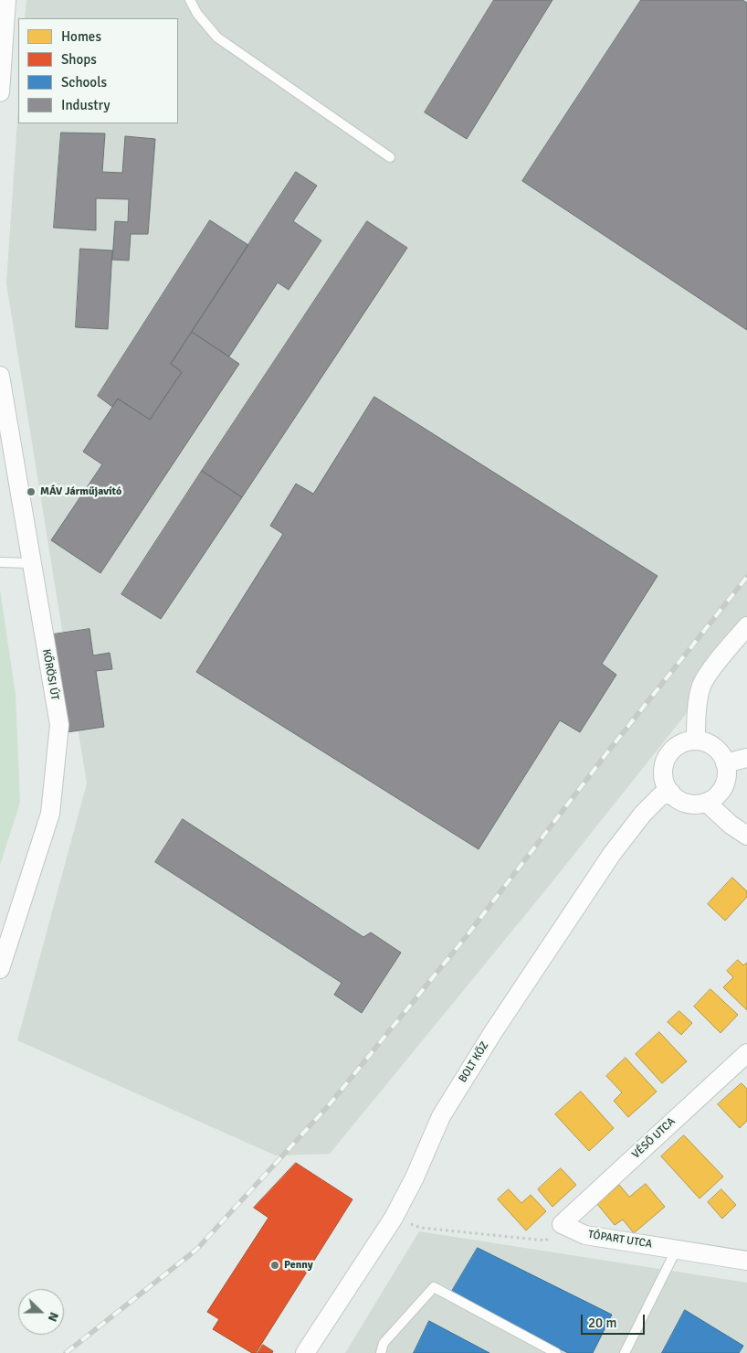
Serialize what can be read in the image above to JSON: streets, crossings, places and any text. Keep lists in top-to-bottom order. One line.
{"streets":{"street":["KŐRÖSI ÚT","BOLT KÖZ","VÉSŐ UTCA","TÓPART UTCA"]},"crossings":[["VÉSŐ UTCA","TÓPART UTCA"]],"places":["MÁV Járműjavító","Penny"],"legend":["Homes","Shops","Schools","Industry"],"scale_bar":"20 m","north":"right"}
